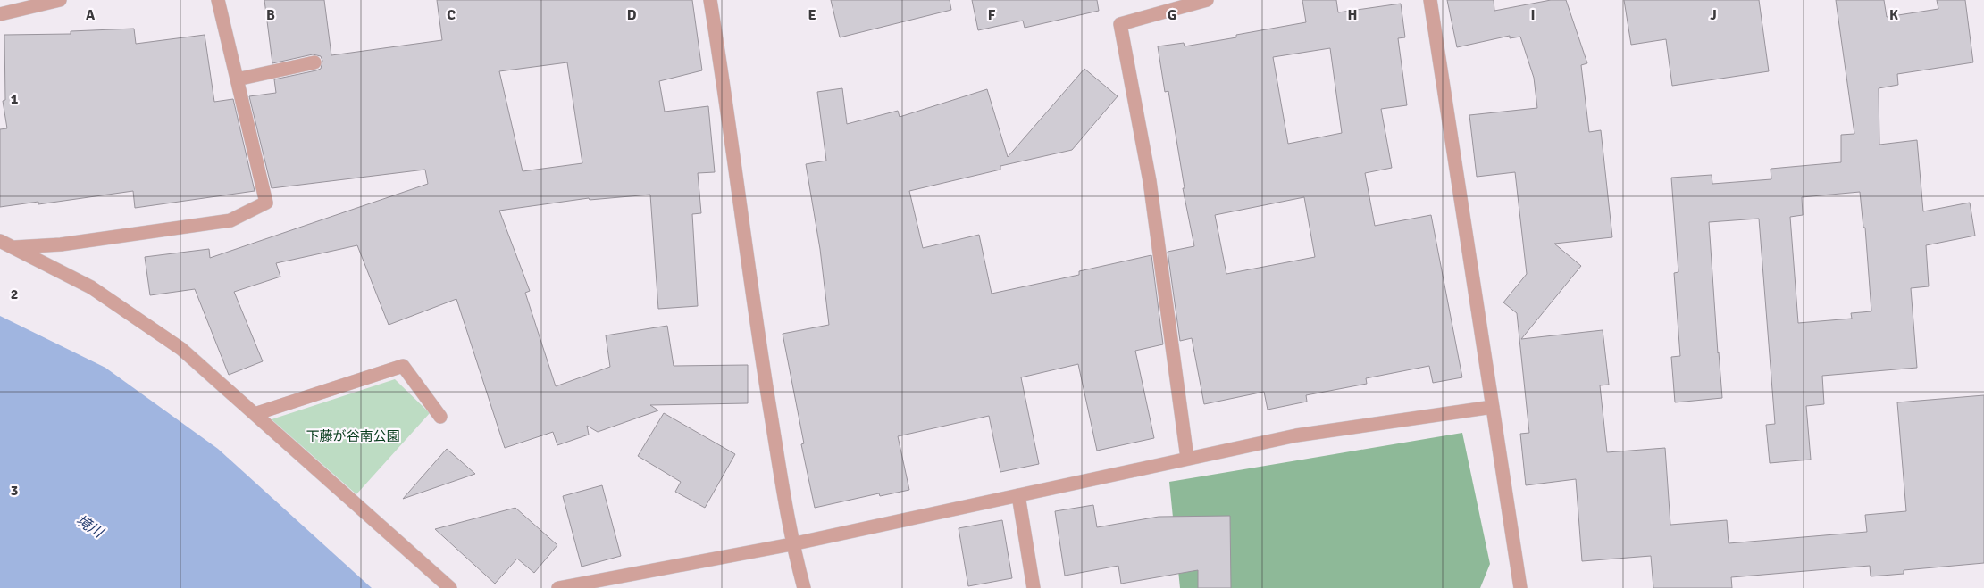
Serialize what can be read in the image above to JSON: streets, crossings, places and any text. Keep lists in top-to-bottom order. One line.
{"water":["境川"],"parks":["下藤が谷南公園"],"grid":{"columns":["A","B","C","D","E","F","G","H","I","J","K"],"rows":["1","2","3"]}}
